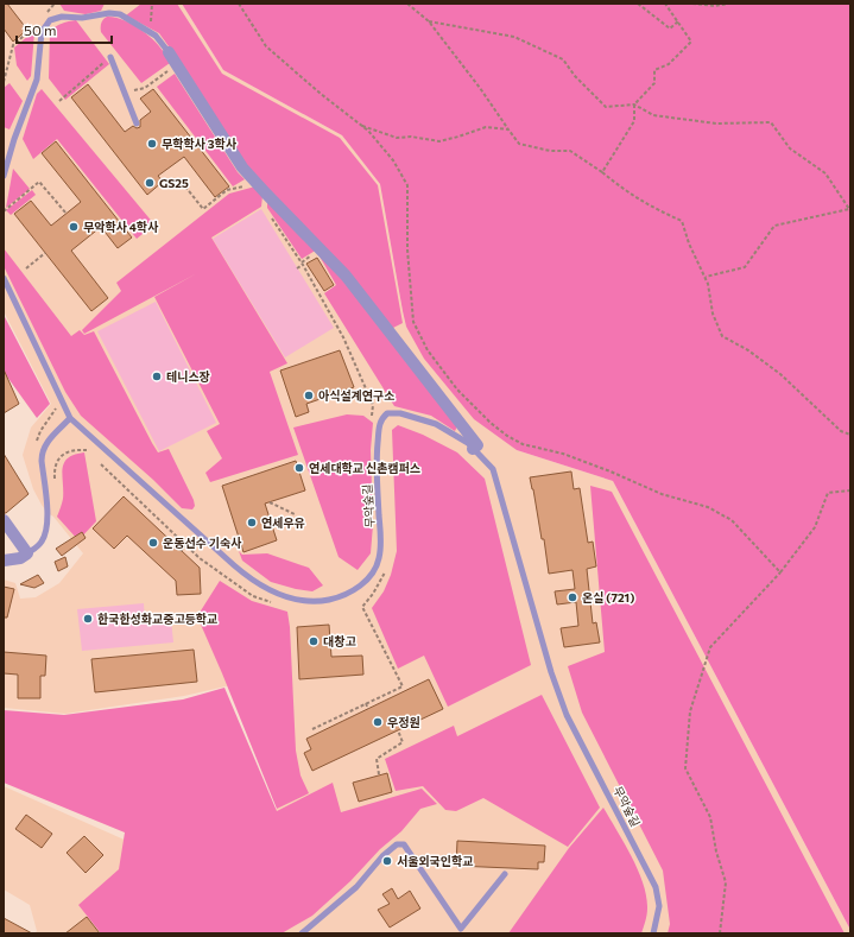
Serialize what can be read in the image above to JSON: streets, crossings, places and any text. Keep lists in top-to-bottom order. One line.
{"streets":{"lane":["무악숲길"]},"places":["무학학사 3학사","GS25","무악학사 4학사","테니스장","아식설계연구소","연세대학교 신촌캠퍼스","연세우유","운동선수 기숙사","온실 (721)","한국한성화교중고등학교","대창고","우정원","서울외국인학교"],"scale_bar":"50 m"}
